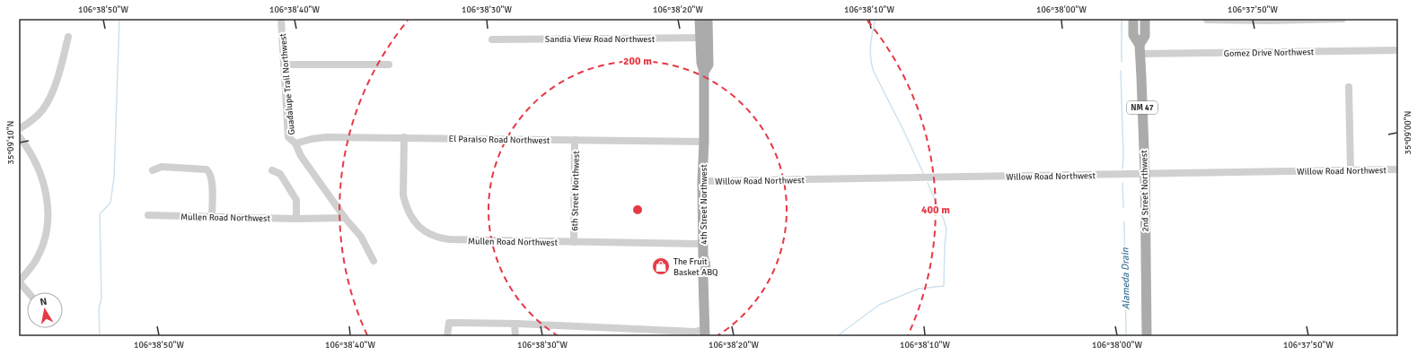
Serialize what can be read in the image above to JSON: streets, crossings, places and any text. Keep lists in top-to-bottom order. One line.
{"streets":{"main road":["NM 47","2nd Street Northwest","4th Street Northwest"],"street":["Sandia View Road Northwest","Gomez Drive Northwest","Guadalupe Trail Northwest","El Paraiso Road Northwest","Willow Road Northwest","6th Street Northwest","Mullen Road Northwest"]},"crossings":[["Sandia View Road Northwest","4th Street Northwest"],["Gomez Drive Northwest","2nd Street Northwest"],["Guadalupe Trail Northwest","El Paraiso Road Northwest"],["Guadalupe Trail Northwest","Mullen Road Northwest"],["El Paraiso Road Northwest","6th Street Northwest"],["El Paraiso Road Northwest","4th Street Northwest"],["El Paraiso Road Northwest","Mullen Road Northwest"],["Willow Road Northwest","2nd Street Northwest"],["Willow Road Northwest","4th Street Northwest"],["6th Street Northwest","Mullen Road Northwest"],["4th Street Northwest","Mullen Road Northwest"]],"water":["Alameda Drain"],"places":{"shop":["The Fruit Basket ABQ"]},"north":"top","coordinates":["106°38'50\"W","106°38'40\"W","106°38'30\"W","106°38'20\"W","106°38'10\"W","106°38'00\"W","106°37'50\"W","35°09'00\"N","35°09'10\"N"],"rings":["200 m","400 m"]}
